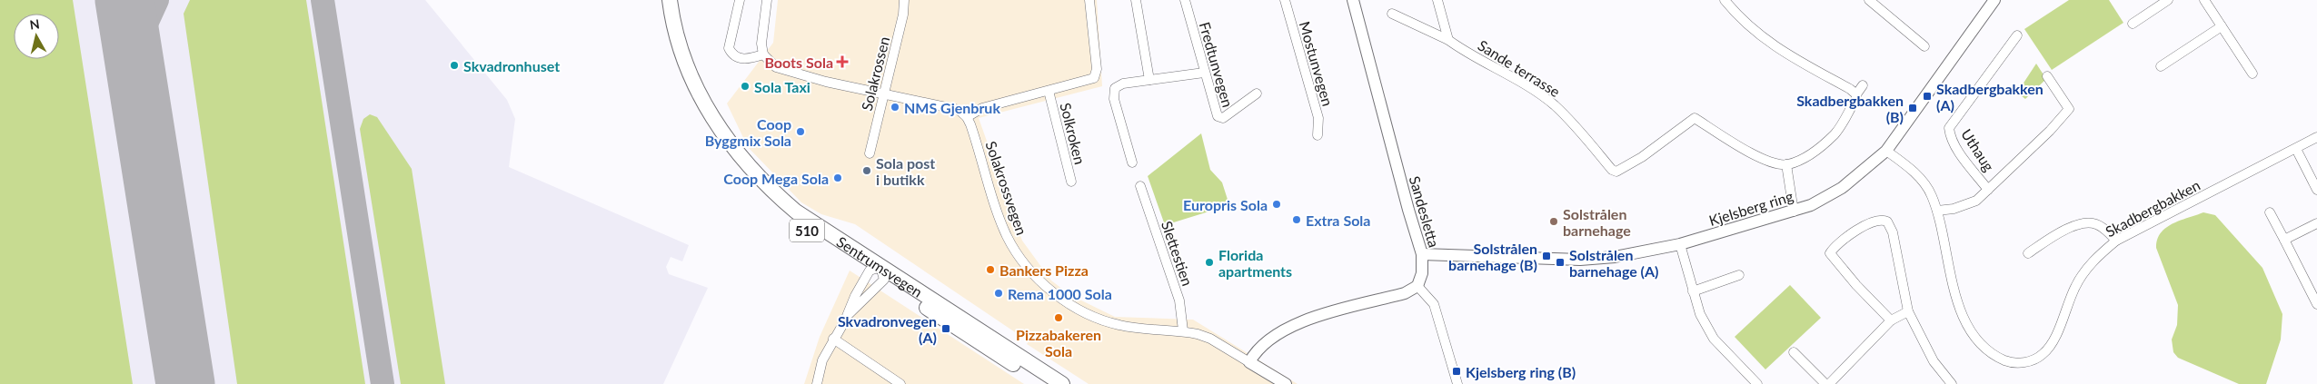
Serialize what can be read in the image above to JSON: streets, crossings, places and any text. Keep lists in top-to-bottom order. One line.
{"streets":{"main road":["510","Sentrumsvegen"],"street":["Mostunvegen","Fredtunvegen","Sande terrasse","Solakrossen","Solkroken","Uthaug","Solakrossvegen","Kjelsberg ring","Skadbergbakken","Sandesletta","Slettestien"]},"crossings":[["Solkroken","Solakrossvegen"],["Uthaug","Skadbergbakken"],["Solakrossvegen","Slettestien"],["Kjelsberg ring","Skadbergbakken"],["Kjelsberg ring","Sandesletta"]],"places":{"health":["Boots Sola"],"other":["Skvadronhuset","Sola Taxi","NMS Gjenbruk","Coop Byggmix Sola","Sola post i butikk","Coop Mega Sola","Europris Sola","Extra Sola","Solstrålen barnehage","Florida apartments","Bankers Pizza","Rema 1000 Sola","Pizzabakeren Sola"],"transit":["Skadbergbakken (A)","Skadbergbakken (B)","Solstrålen barnehage (B)","Solstrålen barnehage (A)","Skvadronvegen (A)","Kjelsberg ring (B)"]},"north":"top"}
